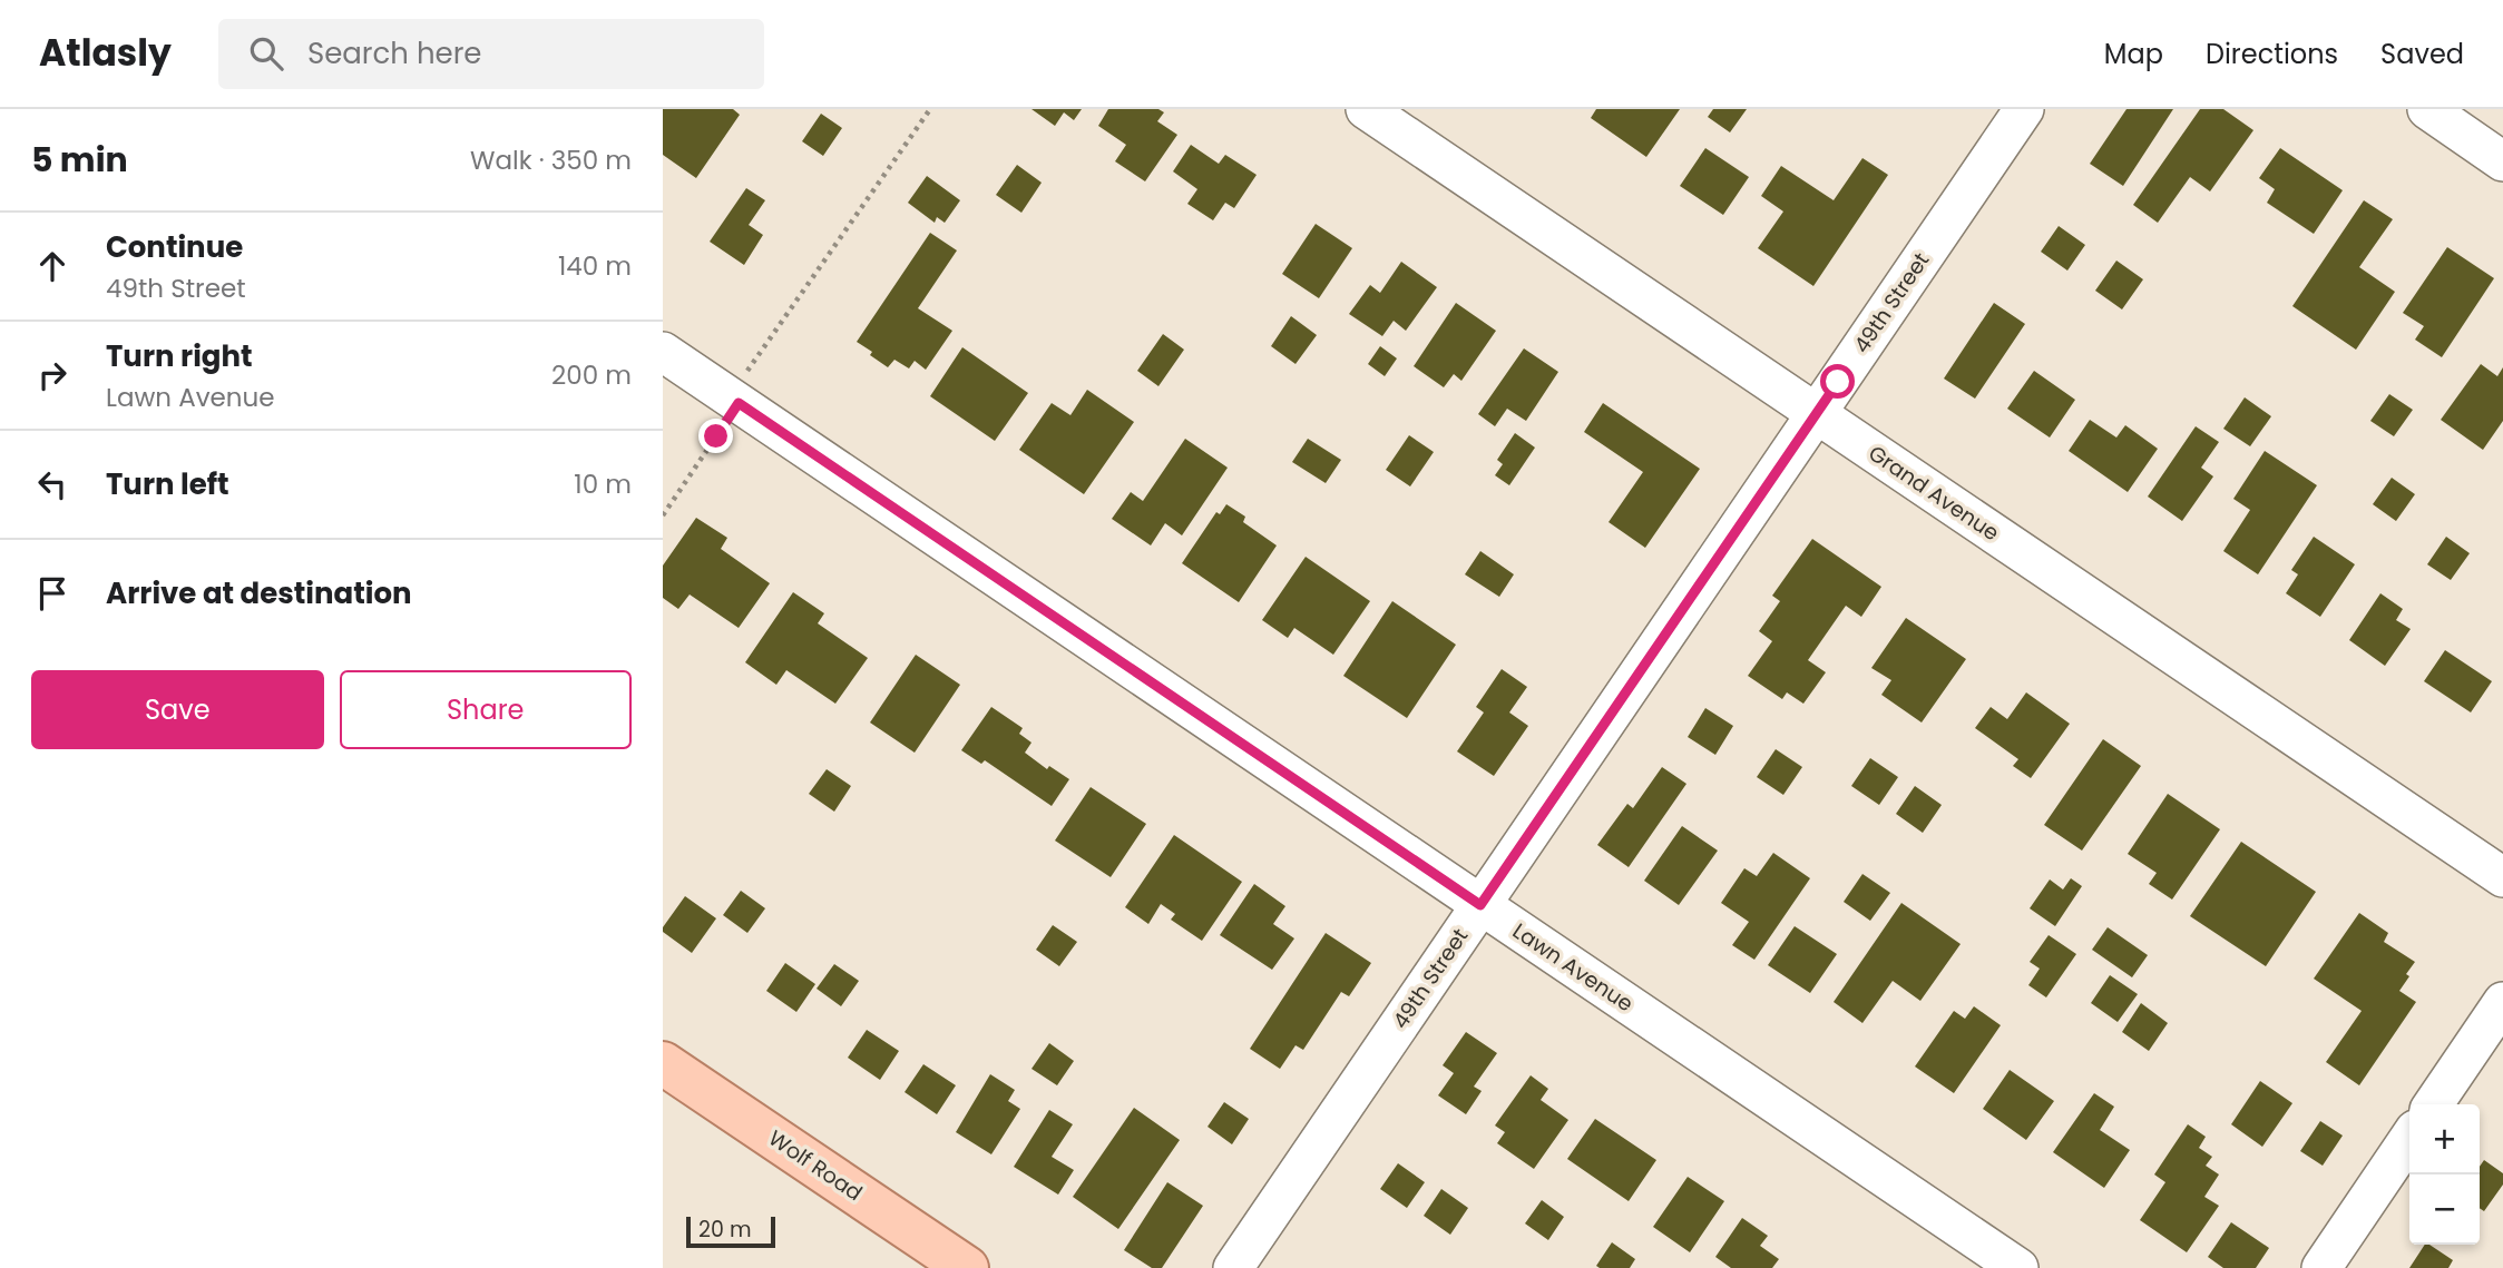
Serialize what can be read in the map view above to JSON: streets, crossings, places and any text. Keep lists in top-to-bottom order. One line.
{"streets":{"main road":["Wolf Road"],"street":["49th Street","Grand Avenue","Lawn Avenue"]},"crossings":[["49th Street","Grand Avenue"],["49th Street","Lawn Avenue"]],"scale_bar":"20 m","page":{"header":"Atlasly","search":"Search here","nav":["Map","Directions","Saved"],"heading":["5 min","Walk · 350 m"],"list":[["Continue","49th Street","140 m"],["Turn right","Lawn Avenue","200 m"],["Turn left","10 m"],"Arrive at destination"],"buttons":["Save","Share"],"map_buttons":["+","−"],"scale":"20 m"}}
